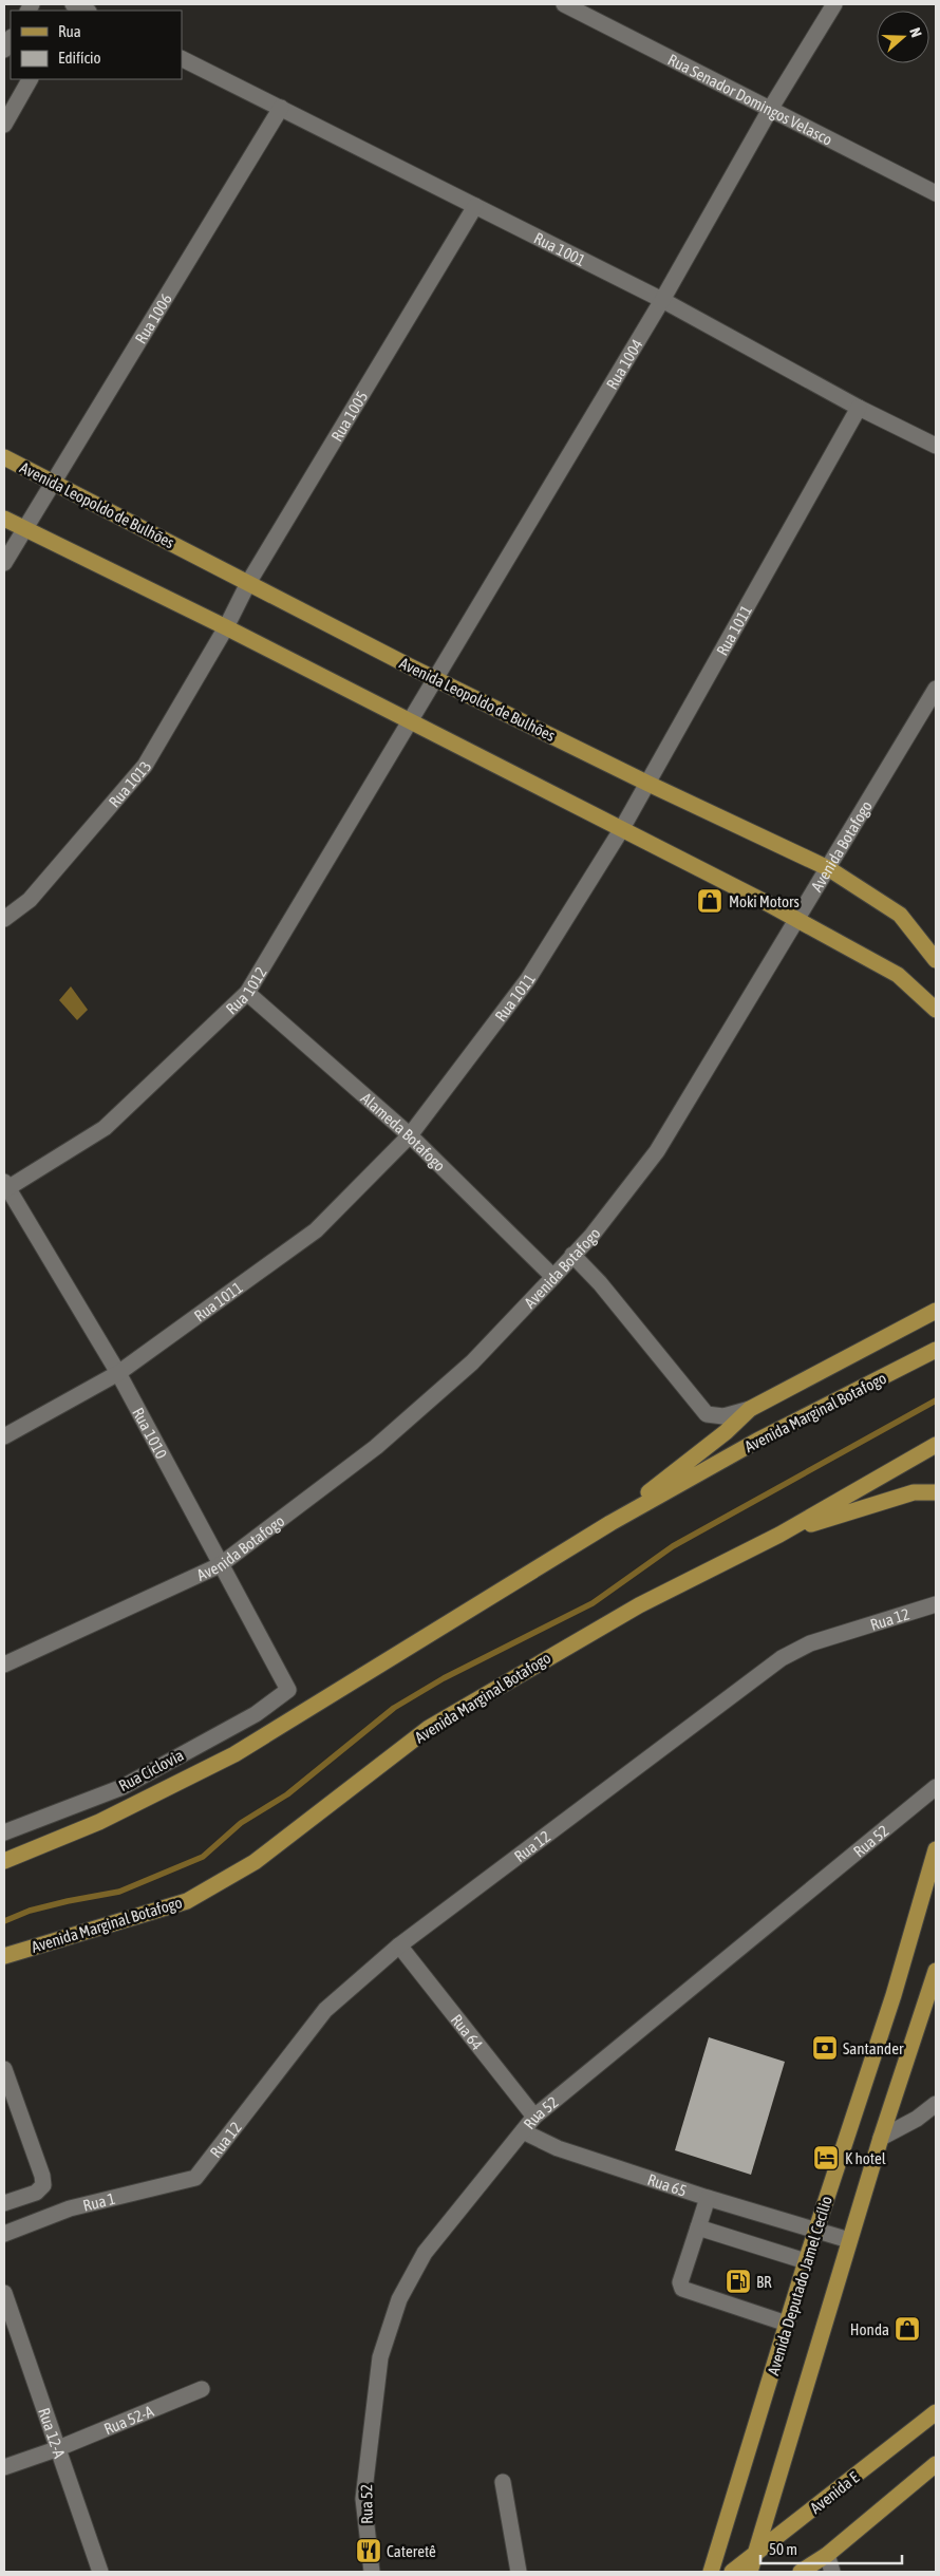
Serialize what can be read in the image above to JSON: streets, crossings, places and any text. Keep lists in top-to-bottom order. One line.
{"streets":{"main road":["Avenida Leopoldo de Bulhões","Avenida Marginal Botafogo","Avenida Deputado Jamel Cecílio","Avenida E"],"street":["Rua Senador Domingos Velasco","Rua 1001","Rua 1006","Rua 1004","Rua 1005","Rua 1011","Rua 1013","Avenida Botafogo","Rua 1012","Alameda Botafogo","Rua 1010","Rua 12","Rua Ciclovia","Rua 52","Rua 64","Rua 65","Rua 1","Rua 52-A","Rua 12-A"]},"crossings":[["Rua Senador Domingos Velasco","Rua 1004"],["Rua 1001","Rua 1006"],["Rua 1001","Rua 1004"],["Rua 1001","Rua 1005"],["Rua 1001","Rua 1011"],["Rua 1006","Avenida Leopoldo de Bulhões"],["Rua 1004","Avenida Leopoldo de Bulhões"],["Rua 1004","Rua 1012"],["Rua 1005","Avenida Leopoldo de Bulhões"],["Rua 1005","Rua 1013"],["Avenida Leopoldo de Bulhões","Rua 1011"],["Avenida Leopoldo de Bulhões","Avenida Botafogo"],["Rua 1011","Alameda Botafogo"],["Rua 1011","Rua 1010"],["Avenida Botafogo","Alameda Botafogo"],["Avenida Botafogo","Rua 1010"],["Rua 1012","Alameda Botafogo"],["Rua 1012","Rua 1010"],["Rua 1010","Rua Ciclovia"],["Rua 12","Rua 64"],["Rua 12","Rua 1"],["Rua 52","Rua 64"],["Rua 52","Rua 65"],["Rua 65","Avenida Deputado Jamel Cecílio"],["Rua 52-A","Rua 12-A"]],"places":{"shop":["Moki Motors","Honda"],"bank":["Santander"],"hotel":["K hotel"],"fuel station":["BR"],"restaurant":["Cateretê"]},"legend":["Rua","Edifício"],"scale_bar":"50 m","north":"right"}
